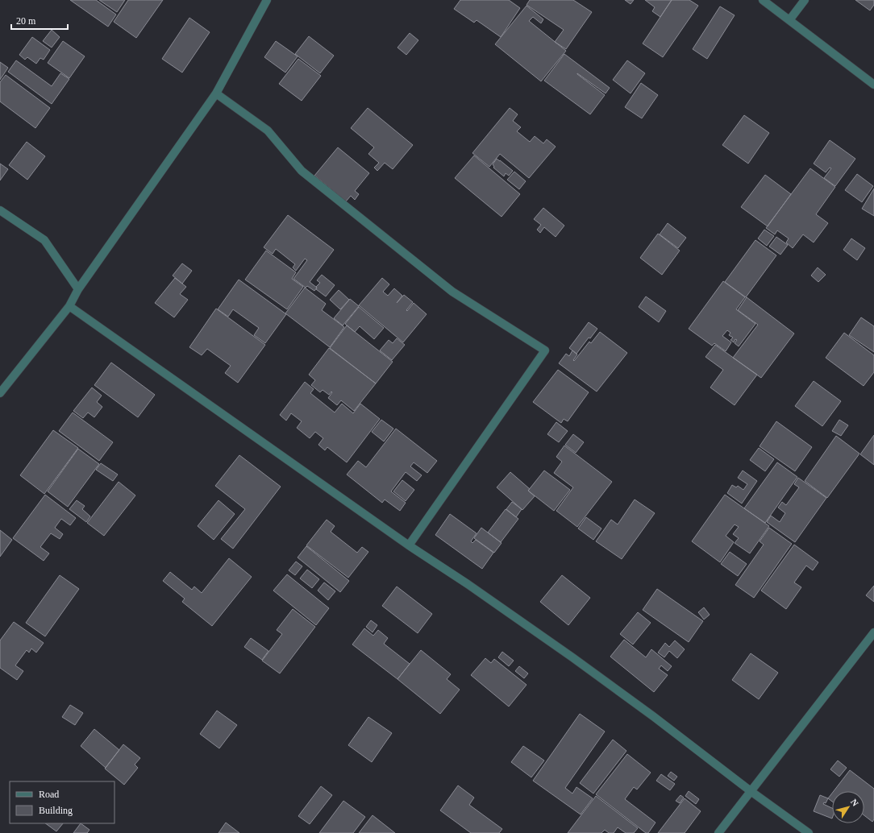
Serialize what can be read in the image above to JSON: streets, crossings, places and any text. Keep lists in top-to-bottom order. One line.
{"legend":["Road","Building"],"scale_bar":"20 m","north":"top right"}
